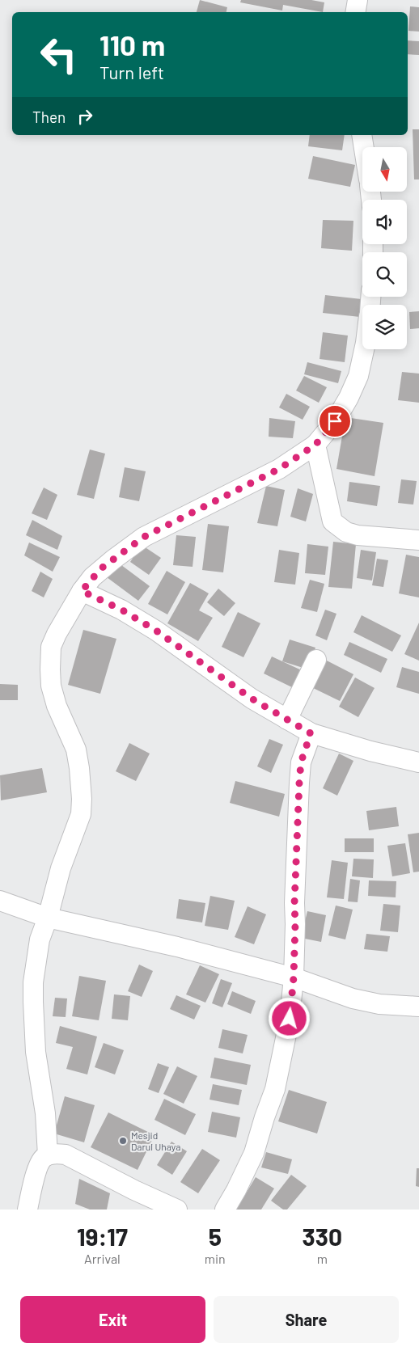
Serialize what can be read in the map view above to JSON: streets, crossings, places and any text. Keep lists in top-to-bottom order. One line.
{"places":["Mesjid Darul Uhaya"],"north":"bottom","page":{"turn":["110 m","Turn left"],"then":"Then","eta":["19:17","Arrival","5","min","330","m"],"buttons":["Exit","Share"]}}
